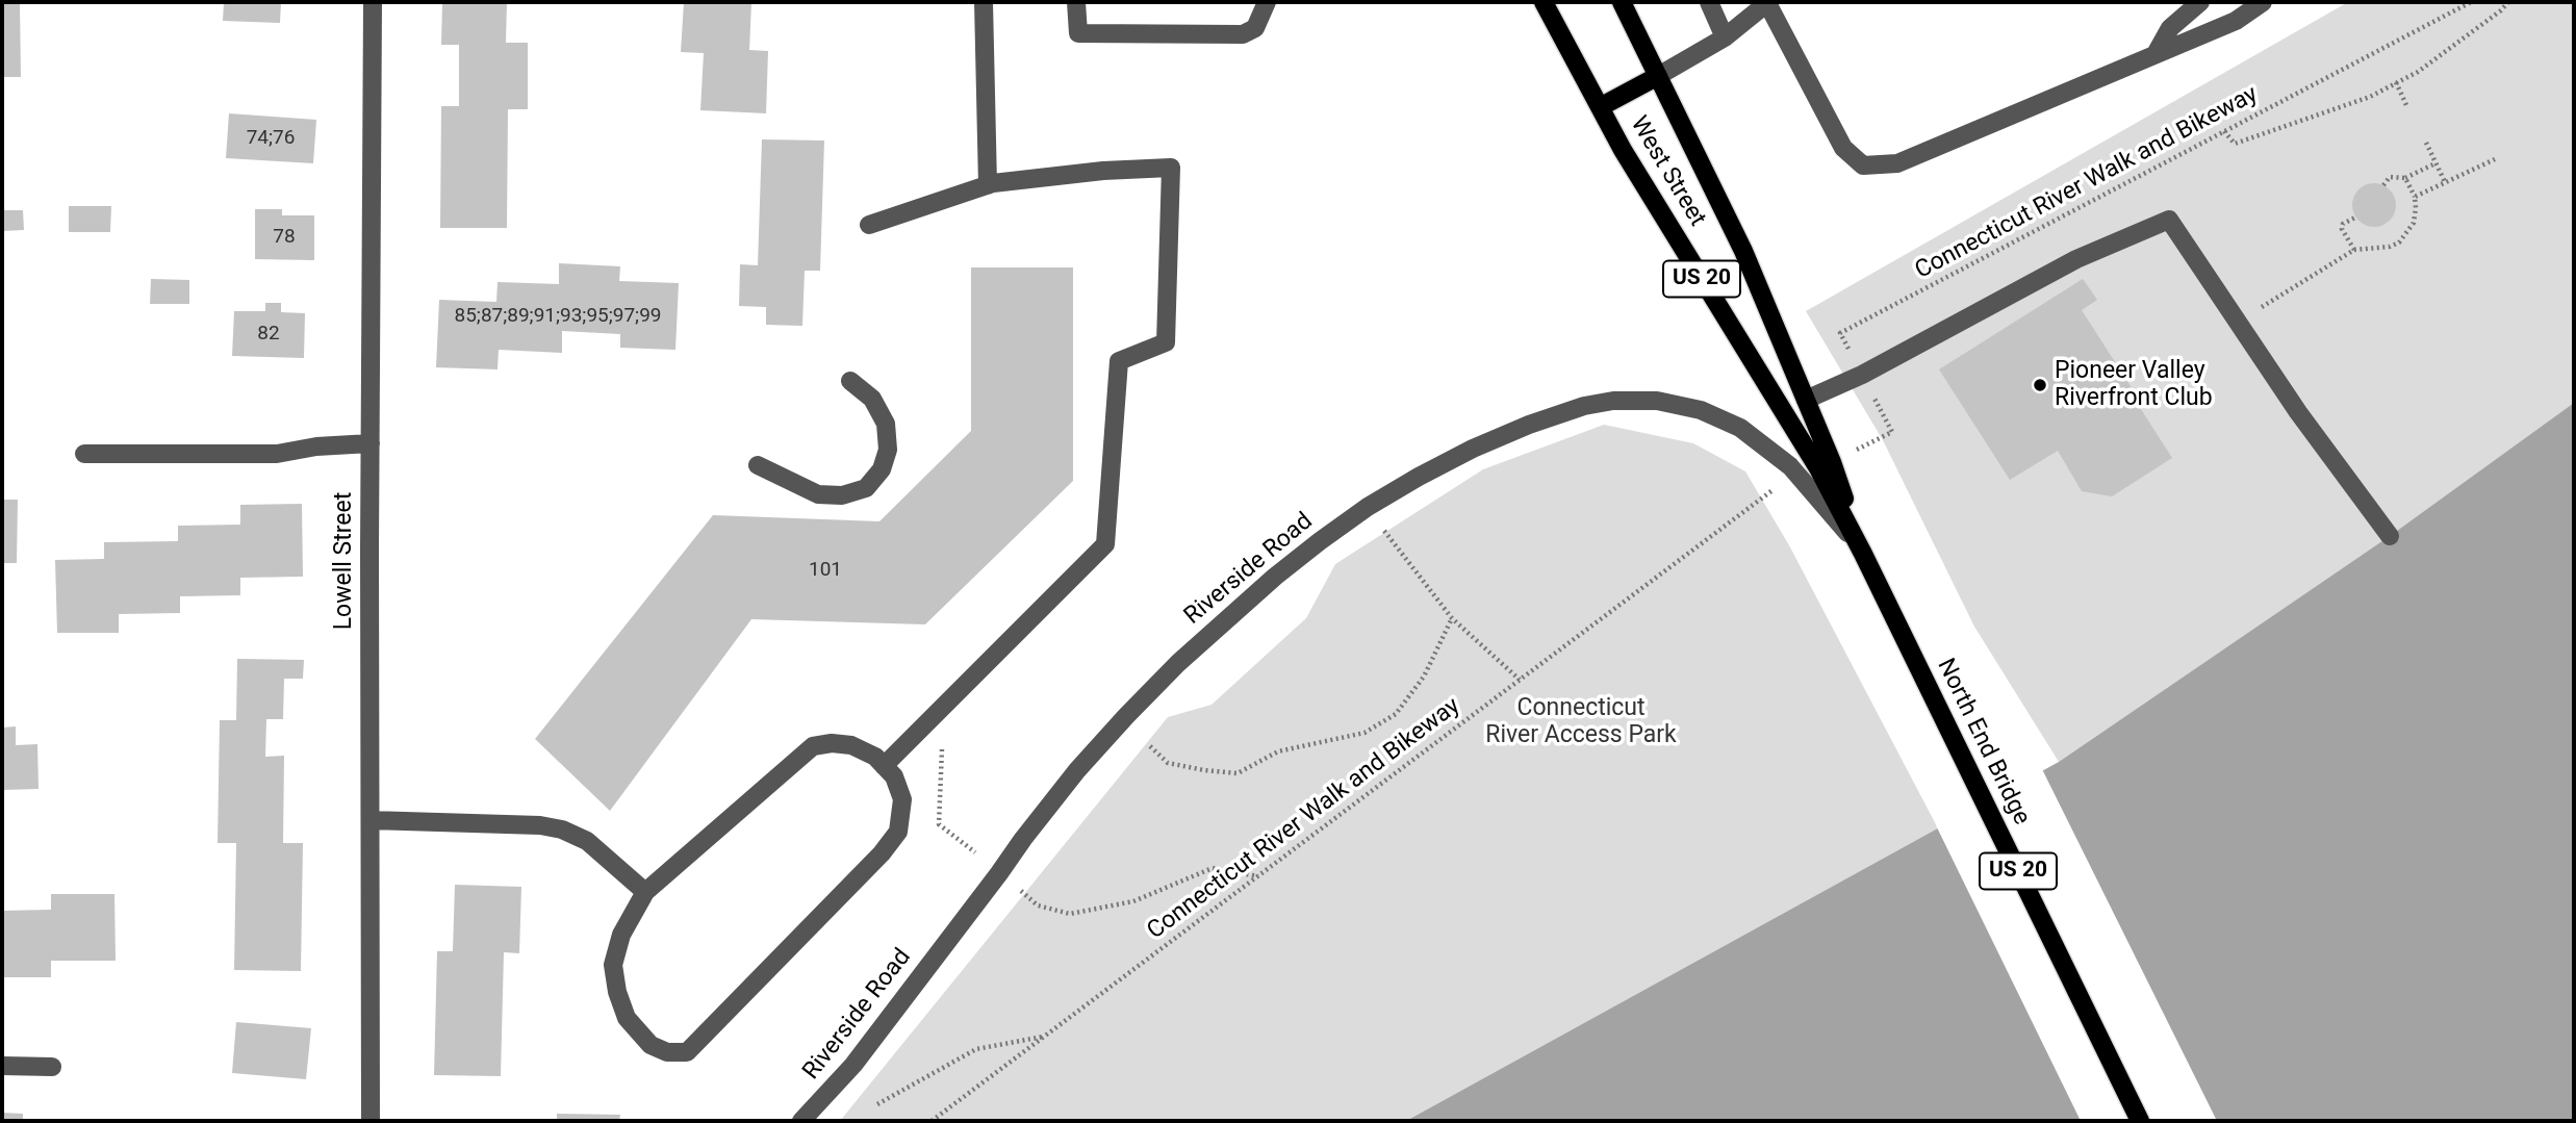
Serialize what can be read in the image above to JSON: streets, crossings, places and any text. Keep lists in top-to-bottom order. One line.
{"streets":{"main road":["West Street","US 20","North End Bridge"],"street":["Lowell Street","Riverside Road"],"path":["Connecticut River Walk and Bikeway"]},"crossings":[["West Street","Riverside Road"],["West Street","North End Bridge"]],"parks":["Connecticut River Access Park"],"places":["Pioneer Valley Riverfront Club"],"house_numbers":["74;76","78","85;87;89;91;93;95;97;99","82","101"]}
